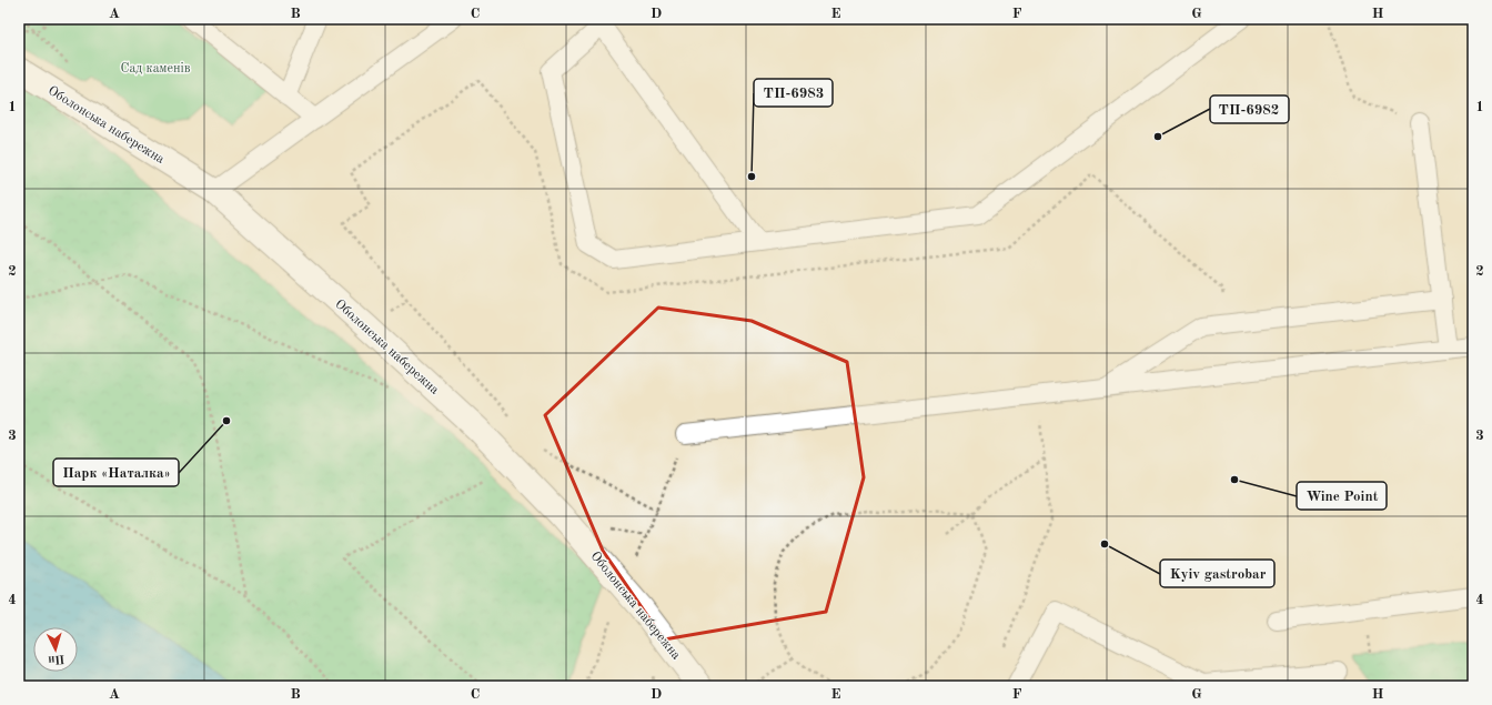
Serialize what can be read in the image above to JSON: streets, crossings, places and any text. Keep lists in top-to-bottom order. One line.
{"streets":{"street":["Оболонська набережна"]},"parks":["Сад каменів"],"places":["ТП-6982","ТП-6983","Парк «Наталка»","Wine Point","Kyiv gastrobar"],"north":"bottom","grid":{"columns":["A","B","C","D","E","F","G","H"],"rows":["1","2","3","4"]}}
